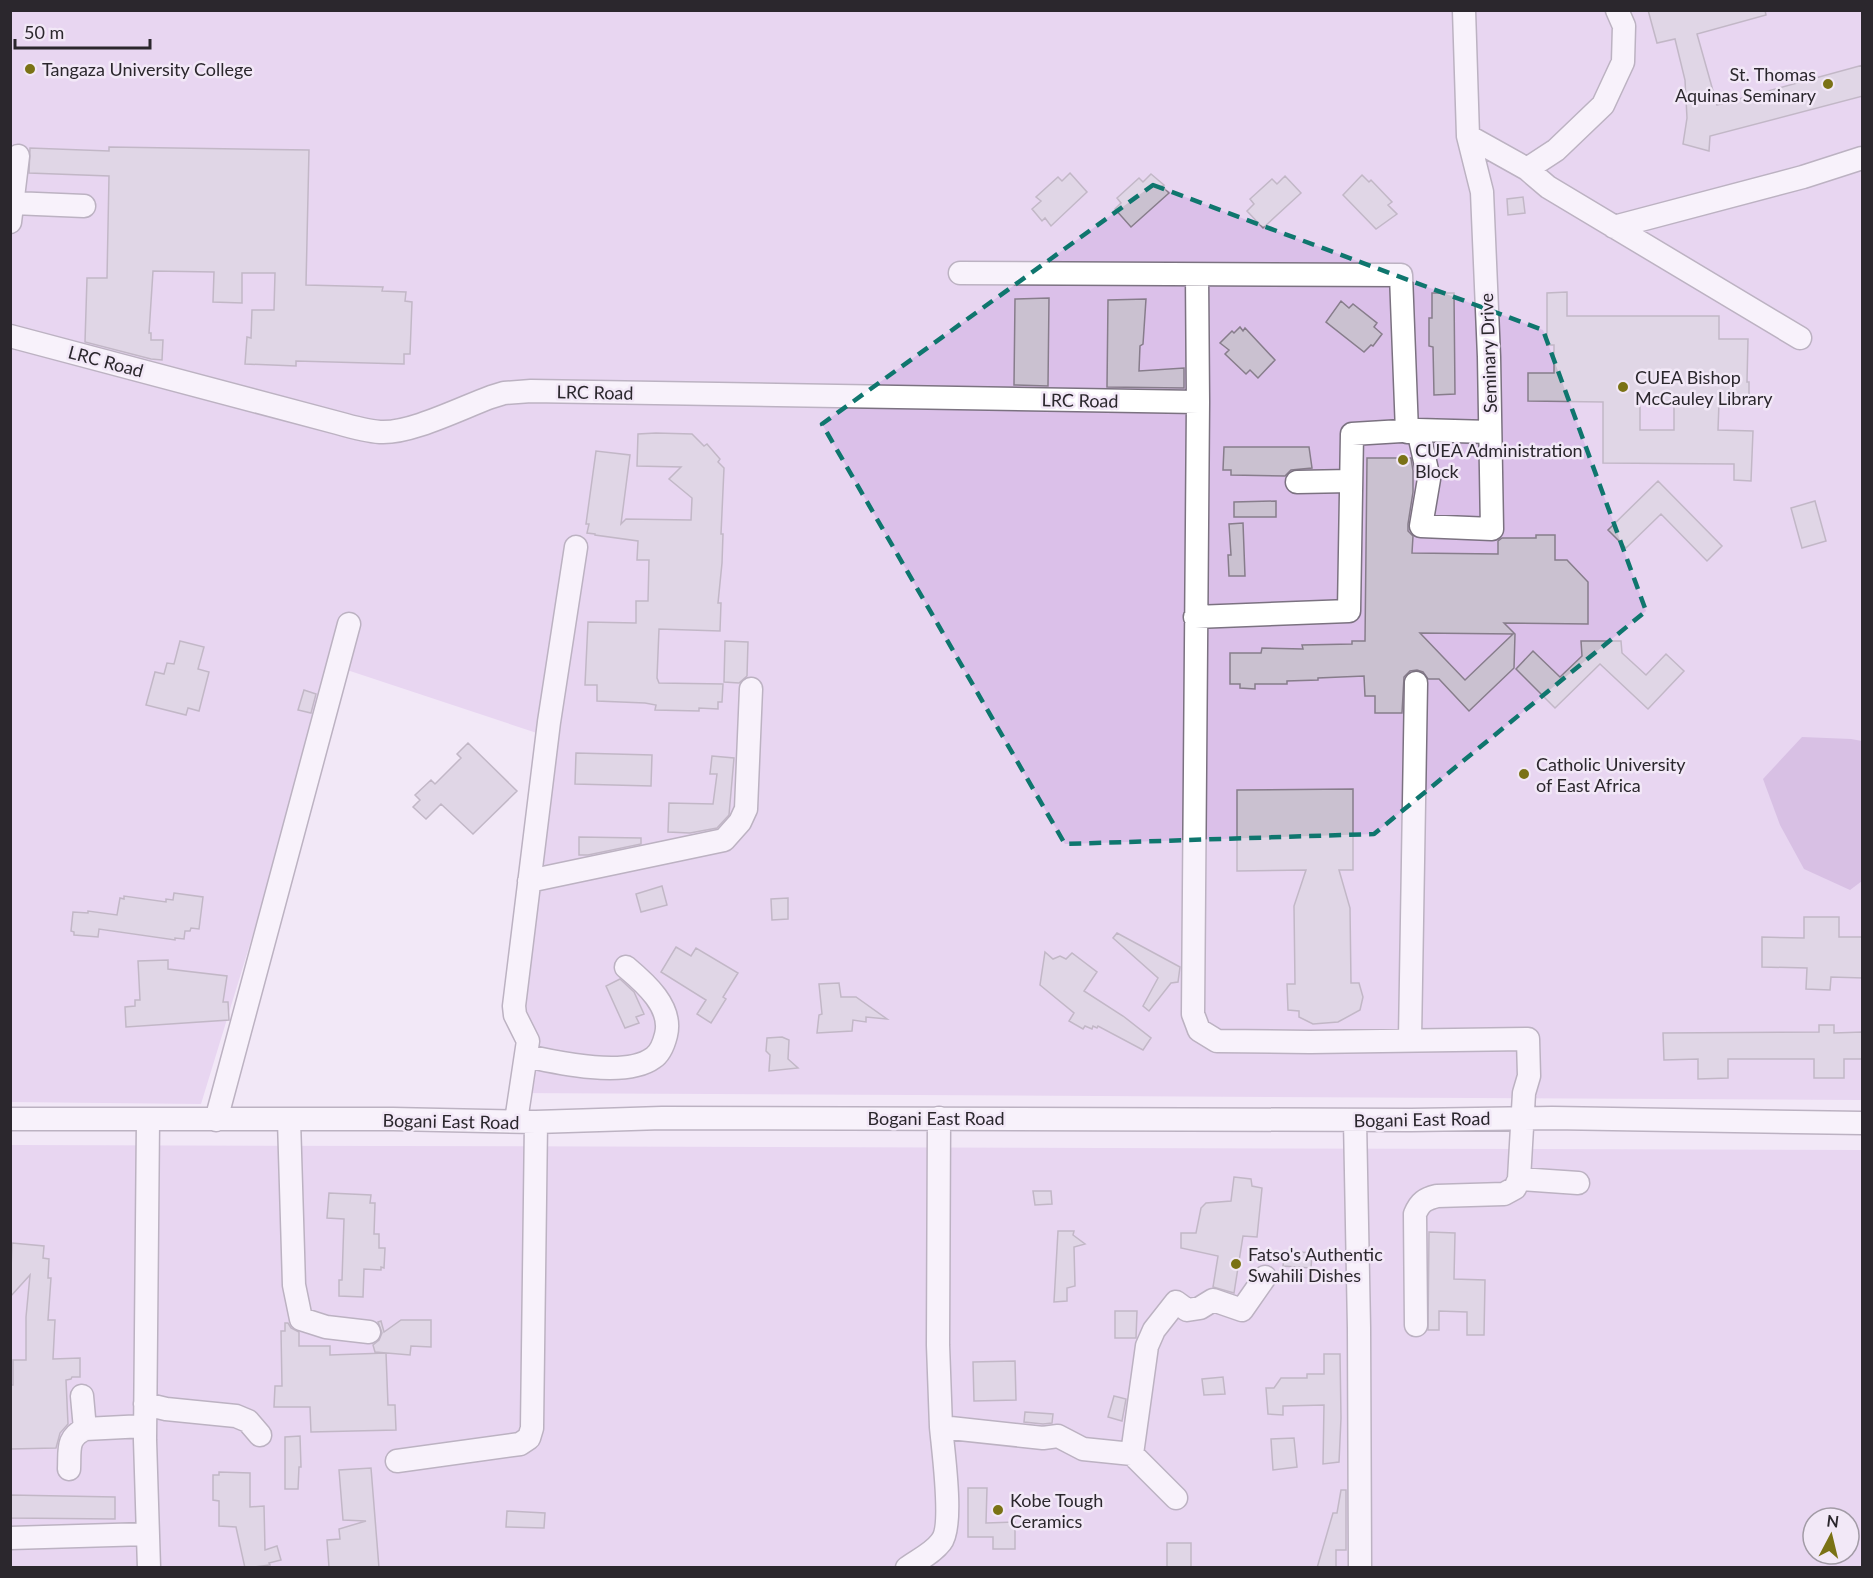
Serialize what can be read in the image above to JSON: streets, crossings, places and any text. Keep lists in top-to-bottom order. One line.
{"streets":{"street":["Seminary Drive","LRC Road","Bogani East Road"]},"places":["Tangaza University College","St. Thomas Aquinas Seminary","CUEA Bishop McCauley Library","CUEA Administration Block","Catholic University of East Africa","Fatso's Authentic Swahili Dishes","Kobe Tough Ceramics"],"scale_bar":"50 m","north":"top"}
